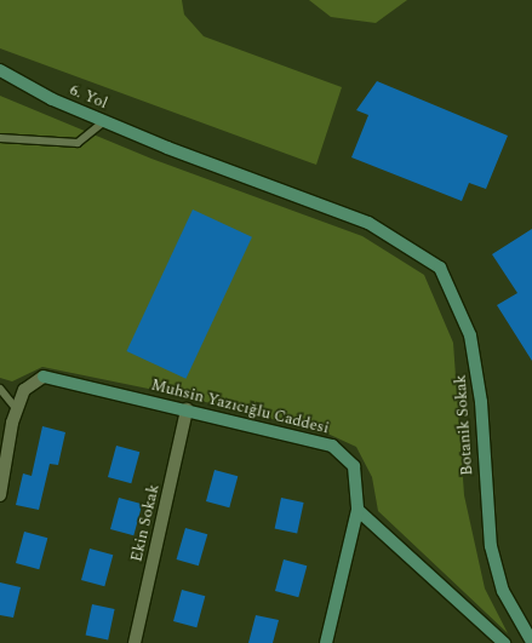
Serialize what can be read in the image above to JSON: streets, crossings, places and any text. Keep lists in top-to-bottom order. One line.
{"streets":{"main road":["6. Yol","Muhsin Yazıcığlu Caddesi","Botanik Sokak"],"street":["Ekin Sokak"]},"crossings":[["6. Yol","Botanik Sokak"],["Muhsin Yazıcığlu Caddesi","Ekin Sokak"]]}
